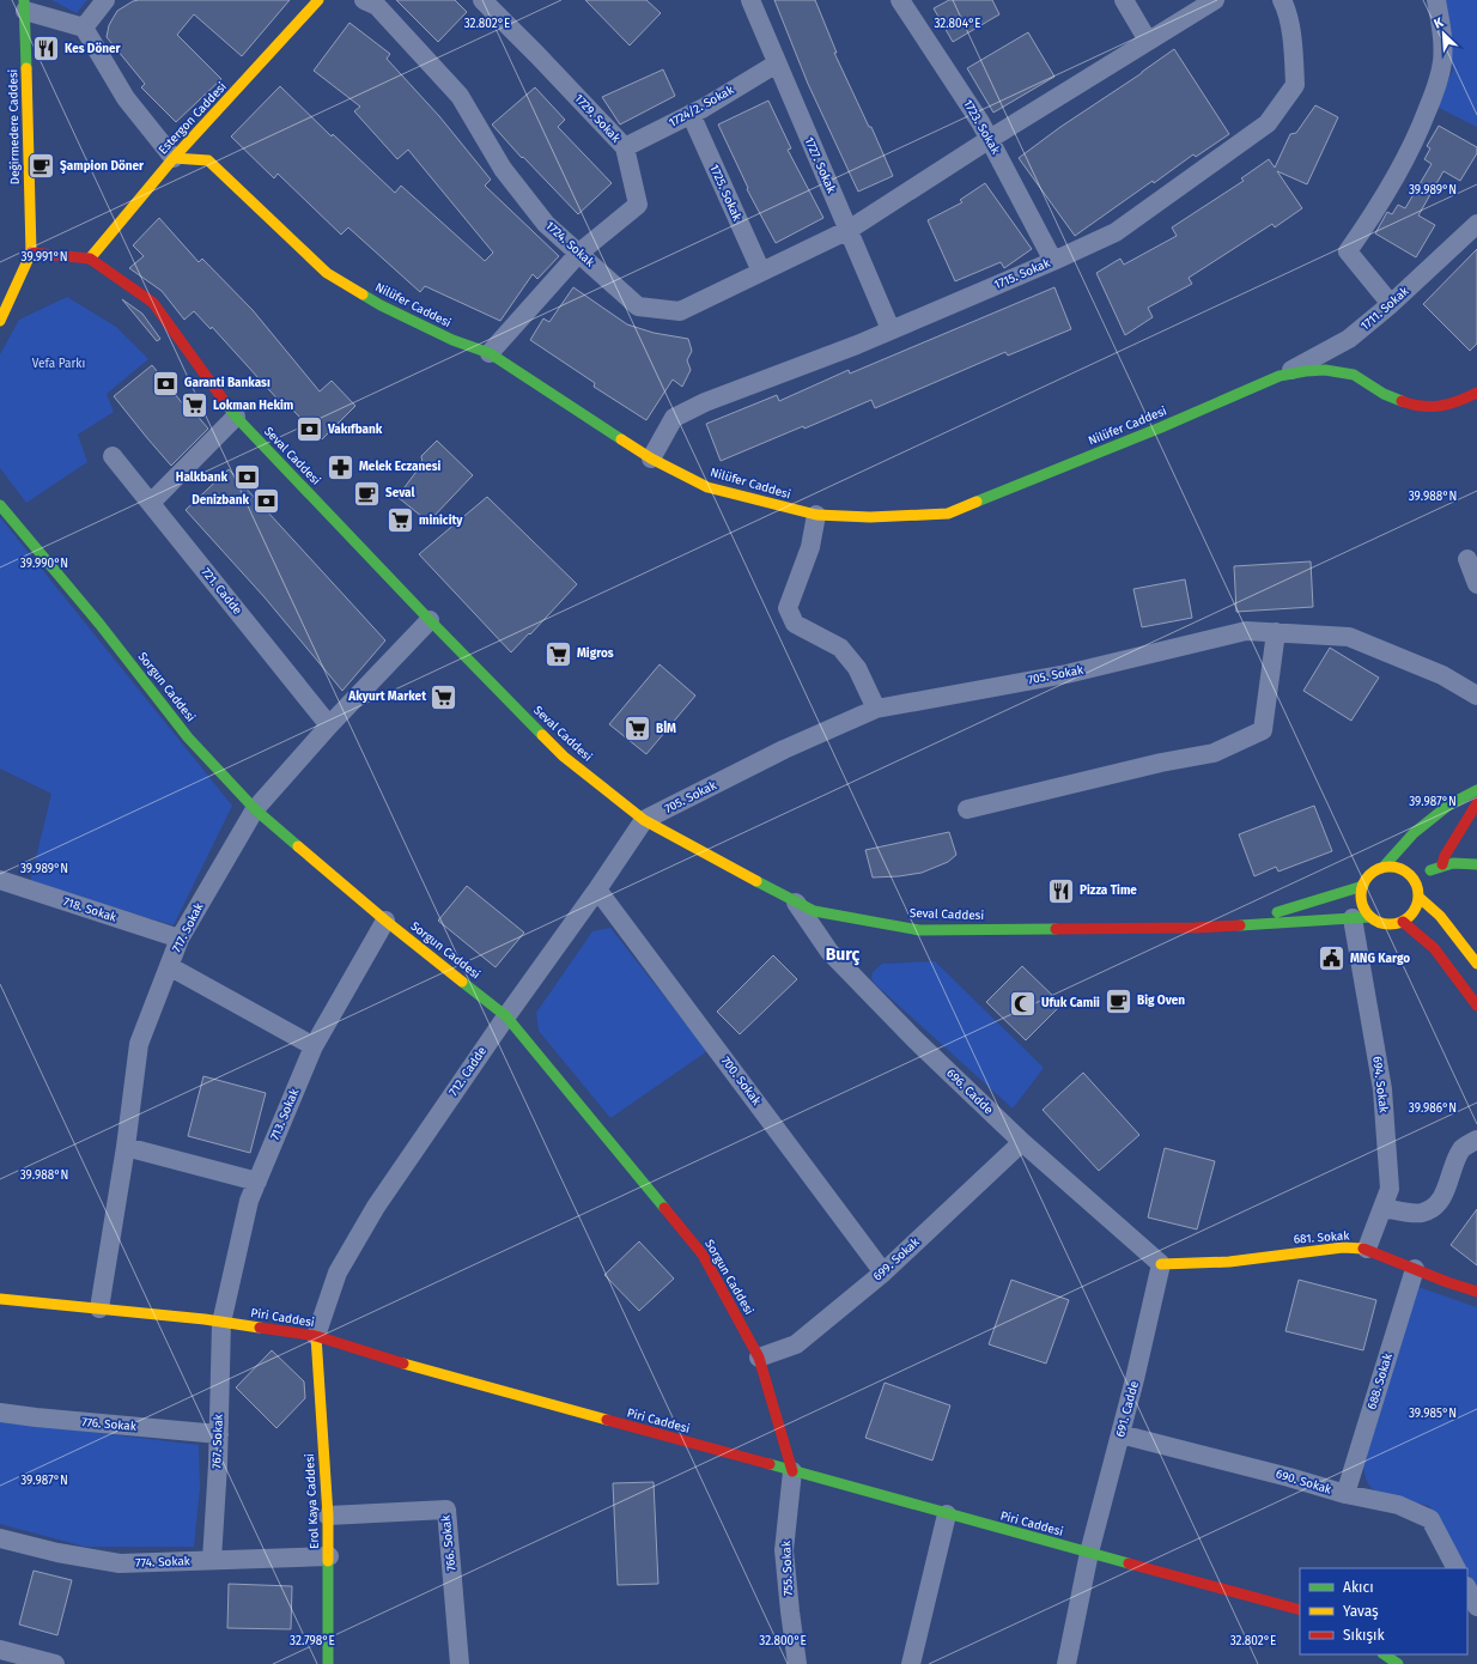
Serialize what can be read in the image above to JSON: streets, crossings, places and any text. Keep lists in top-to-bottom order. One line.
{"streets":{"street":["1724/2. Sokak","Estergon Caddesi","1729. Sokak","Değirmedere Caddesi","1723. Sokak","1727. Sokak","1725. Sokak","1724. Sokak","1715. Sokak","Nilüfer Caddesi","1711. Sokak","Seval Caddesi","721. Cadde","705. Sokak","Sorgun Caddesi","718. Sokak","717. Sokak","712. Cadde","700. Sokak","694. Sokak","696. Cadde","713. Sokak","681. Sokak","699. Sokak","Piri Caddesi","688. Sokak","691. Cadde","776. Sokak","767. Sokak","690. Sokak","Erol Kaya Caddesi","766. Sokak","774. Sokak","755. Sokak"]},"crossings":[["1724/2. Sokak","1729. Sokak"],["1724/2. Sokak","1727. Sokak"],["1724/2. Sokak","1725. Sokak"],["Estergon Caddesi","Nilüfer Caddesi"],["Estergon Caddesi","Seval Caddesi"],["1729. Sokak","1724. Sokak"],["1729. Sokak","Nilüfer Caddesi"],["Değirmedere Caddesi","Seval Caddesi"],["1723. Sokak","1724. Sokak"],["1723. Sokak","1715. Sokak"],["1727. Sokak","1724. Sokak"],["1727. Sokak","1715. Sokak"],["1725. Sokak","1724. Sokak"],["1715. Sokak","Nilüfer Caddesi"],["Nilüfer Caddesi","1711. Sokak"],["Seval Caddesi","705. Sokak"],["Seval Caddesi","717. Sokak"],["Seval Caddesi","712. Cadde"],["Seval Caddesi","694. Sokak"],["Seval Caddesi","696. Cadde"],["721. Cadde","717. Sokak"],["705. Sokak","712. Cadde"],["Sorgun Caddesi","717. Sokak"],["Sorgun Caddesi","712. Cadde"],["Sorgun Caddesi","713. Sokak"],["Sorgun Caddesi","699. Sokak"],["Sorgun Caddesi","Piri Caddesi"],["Sorgun Caddesi","755. Sokak"],["718. Sokak","717. Sokak"],["717. Sokak","Piri Caddesi"],["712. Cadde","700. Sokak"],["712. Cadde","Piri Caddesi"],["712. Cadde","Erol Kaya Caddesi"],["700. Sokak","699. Sokak"],["694. Sokak","681. Sokak"],["696. Cadde","681. Sokak"],["696. Cadde","699. Sokak"],["696. Cadde","691. Cadde"],["713. Sokak","Piri Caddesi"],["713. Sokak","767. Sokak"],["681. Sokak","688. Sokak"],["681. Sokak","691. Cadde"],["Piri Caddesi","691. Cadde"],["Piri Caddesi","767. Sokak"],["Piri Caddesi","Erol Kaya Caddesi"],["Piri Caddesi","755. Sokak"],["688. Sokak","690. Sokak"],["691. Cadde","690. Sokak"],["776. Sokak","767. Sokak"],["767. Sokak","774. Sokak"],["Erol Kaya Caddesi","766. Sokak"],["Erol Kaya Caddesi","774. Sokak"]],"districts":["Burç"],"parks":["Vefa Parkı"],"places":{"restaurant":["Kes Döner","Pizza Time"],"cafe":["Şampion Döner","Seval","Big Oven"],"bank":["Garanti Bankası","Vakıfbank","Halkbank","Denizbank"],"supermarket":["Lokman Hekim","minicity","Migros","Akyurt Market","BİM"],"pharmacy":["Melek Eczanesi"],"public building":["MNG Kargo"],"mosque":["Ufuk Camii"]},"legend":["Akıcı","Yavaş","Sıkışık"],"north":"top left","coordinates":["32.802°E","32.804°E","39.989°N","39.991°N","39.988°N","39.990°N","39.987°N","39.986°N","39.985°N","32.798°E","32.800°E"]}
